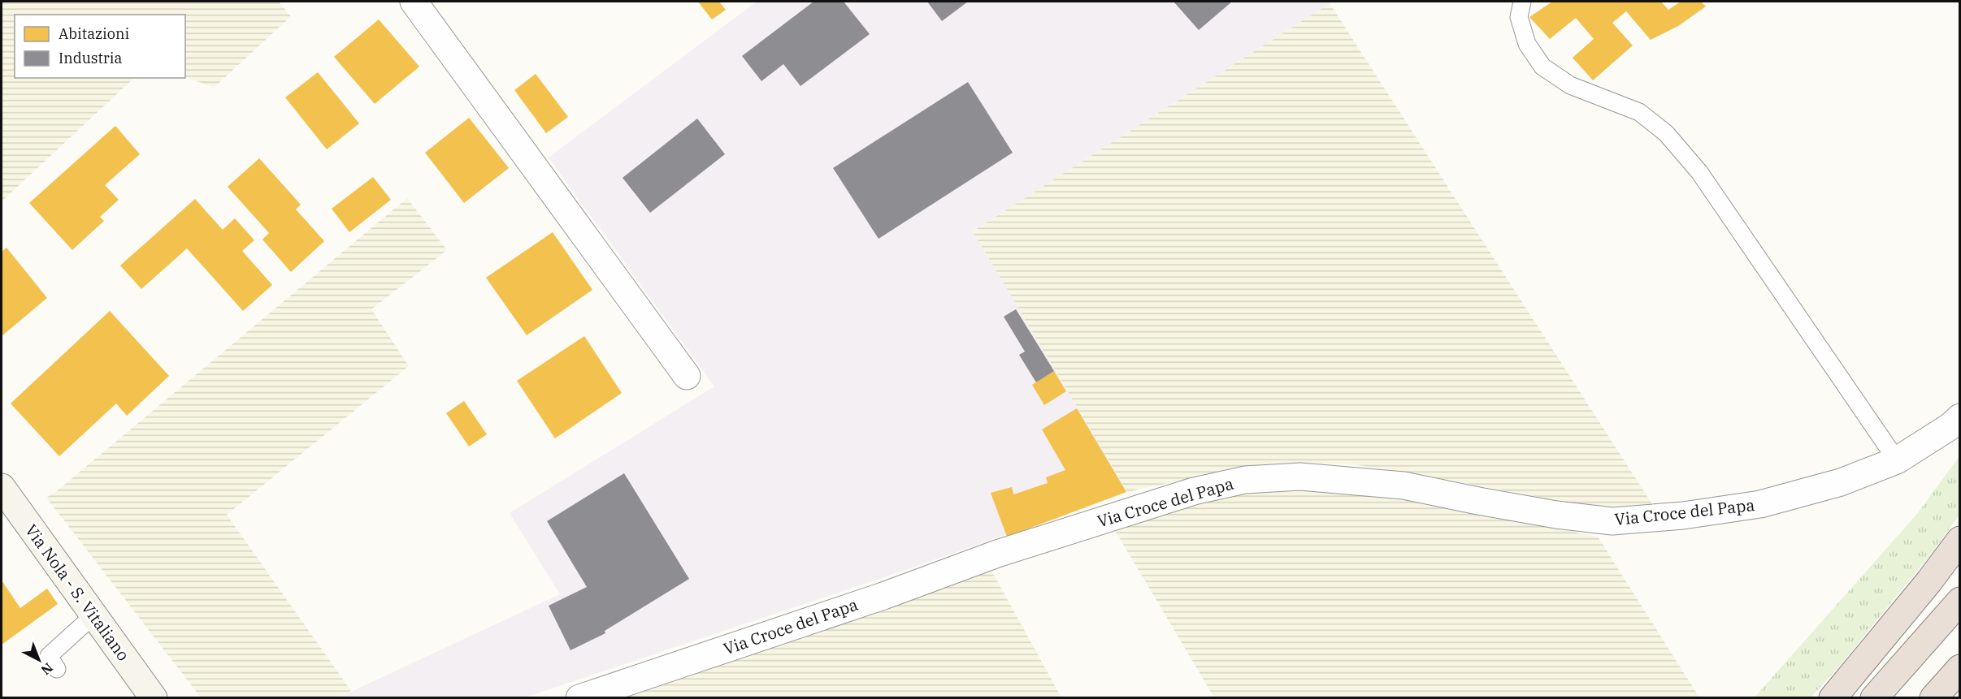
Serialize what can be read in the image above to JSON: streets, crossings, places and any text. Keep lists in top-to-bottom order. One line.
{"streets":{"main road":["Via Nola - S. Vitaliano"],"street":["Via Croce del Papa"]},"legend":["Abitazioni","Industria"],"north":"bottom right"}
